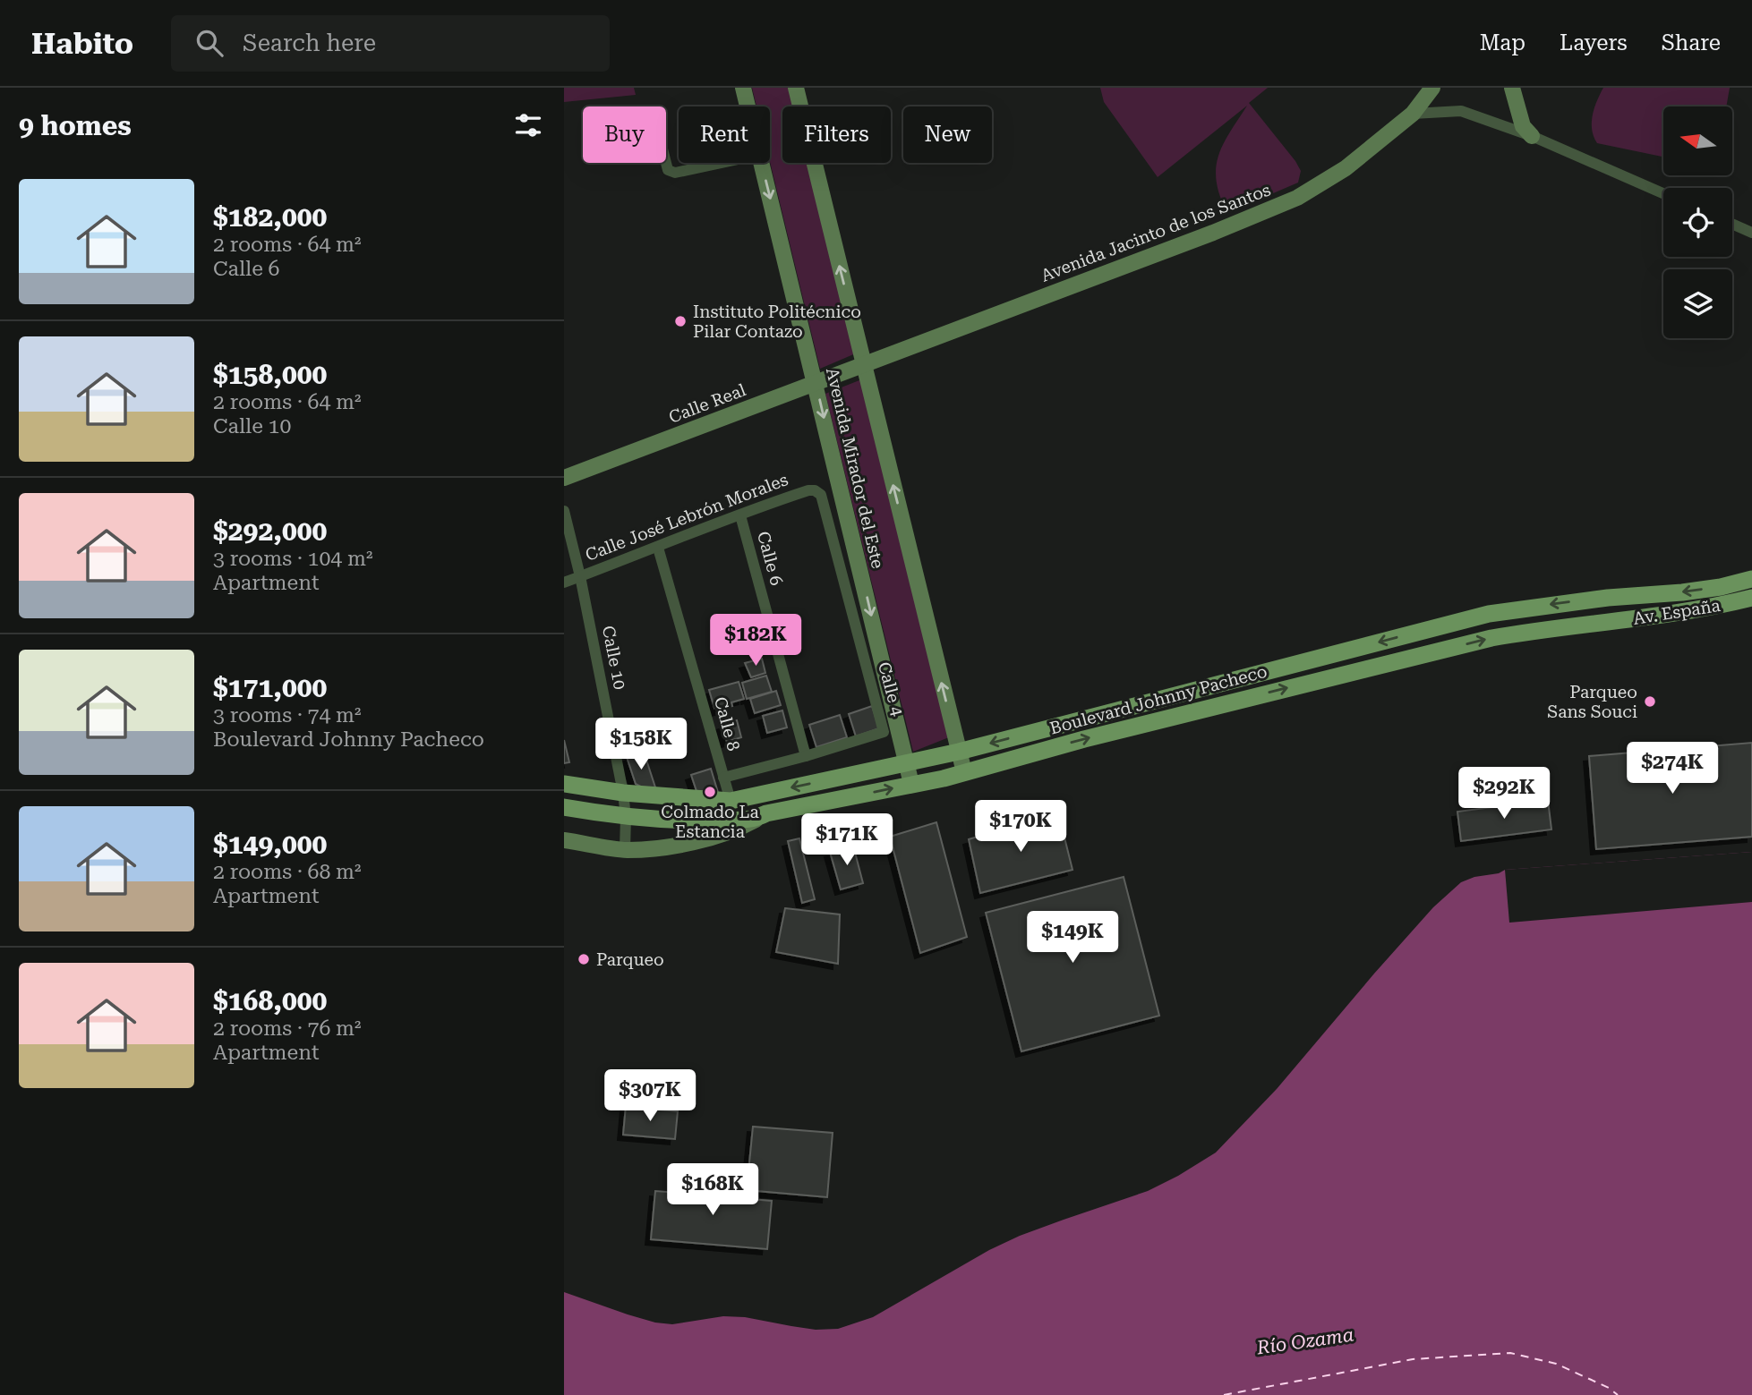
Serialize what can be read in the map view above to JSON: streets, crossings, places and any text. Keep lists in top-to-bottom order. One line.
{"streets":{"main road":["Av. España","Boulevard Johnny Pacheco"],"street":["Avenida Jacinto de los Santos","Calle Real","Avenida Mirador del Este","Calle José Lebrón Morales","Calle 6","Calle 10","Calle 4","Calle 8"]},"crossings":[["Avenida Jacinto de los Santos","Calle Real"],["Avenida Jacinto de los Santos","Avenida Mirador del Este"],["Calle Real","Avenida Mirador del Este"],["Avenida Mirador del Este","Boulevard Johnny Pacheco"],["Calle José Lebrón Morales","Calle 6"],["Calle José Lebrón Morales","Calle 10"],["Calle José Lebrón Morales","Calle 4"],["Calle José Lebrón Morales","Calle 8"],["Calle 6","Calle 4"],["Av. España","Boulevard Johnny Pacheco"],["Calle 10","Boulevard Johnny Pacheco"],["Calle 4","Calle 8"],["Boulevard Johnny Pacheco","Calle 8"]],"water":["Río Ozama"],"places":["Instituto Politécnico Pilar Contazo","Parqueo Sans Souci","Colmado La Estancia","Parqueo"],"north":"left","page":{"header":"Habito","search":"Search here","nav":["Map","Layers","Share"],"heading":"9 homes","chip":["Buy","Rent","Filters","New"],"list":[{"name":"$182,000","note":"2 rooms · 64 m² · Calle 6"},{"name":"$158,000","note":"2 rooms · 64 m² · Calle 10"},{"name":"$292,000","note":"3 rooms · 104 m² · Apartment"},{"name":"$171,000","note":"3 rooms · 74 m² · Boulevard Johnny Pacheco"},{"name":"$149,000","note":"2 rooms · 68 m² · Apartment"},{"name":"$168,000","note":"2 rooms · 76 m² · Apartment"}],"price":["$182K","$158K","$274K","$292K","$170K","$171K","$149K","$307K","$168K"]}}
